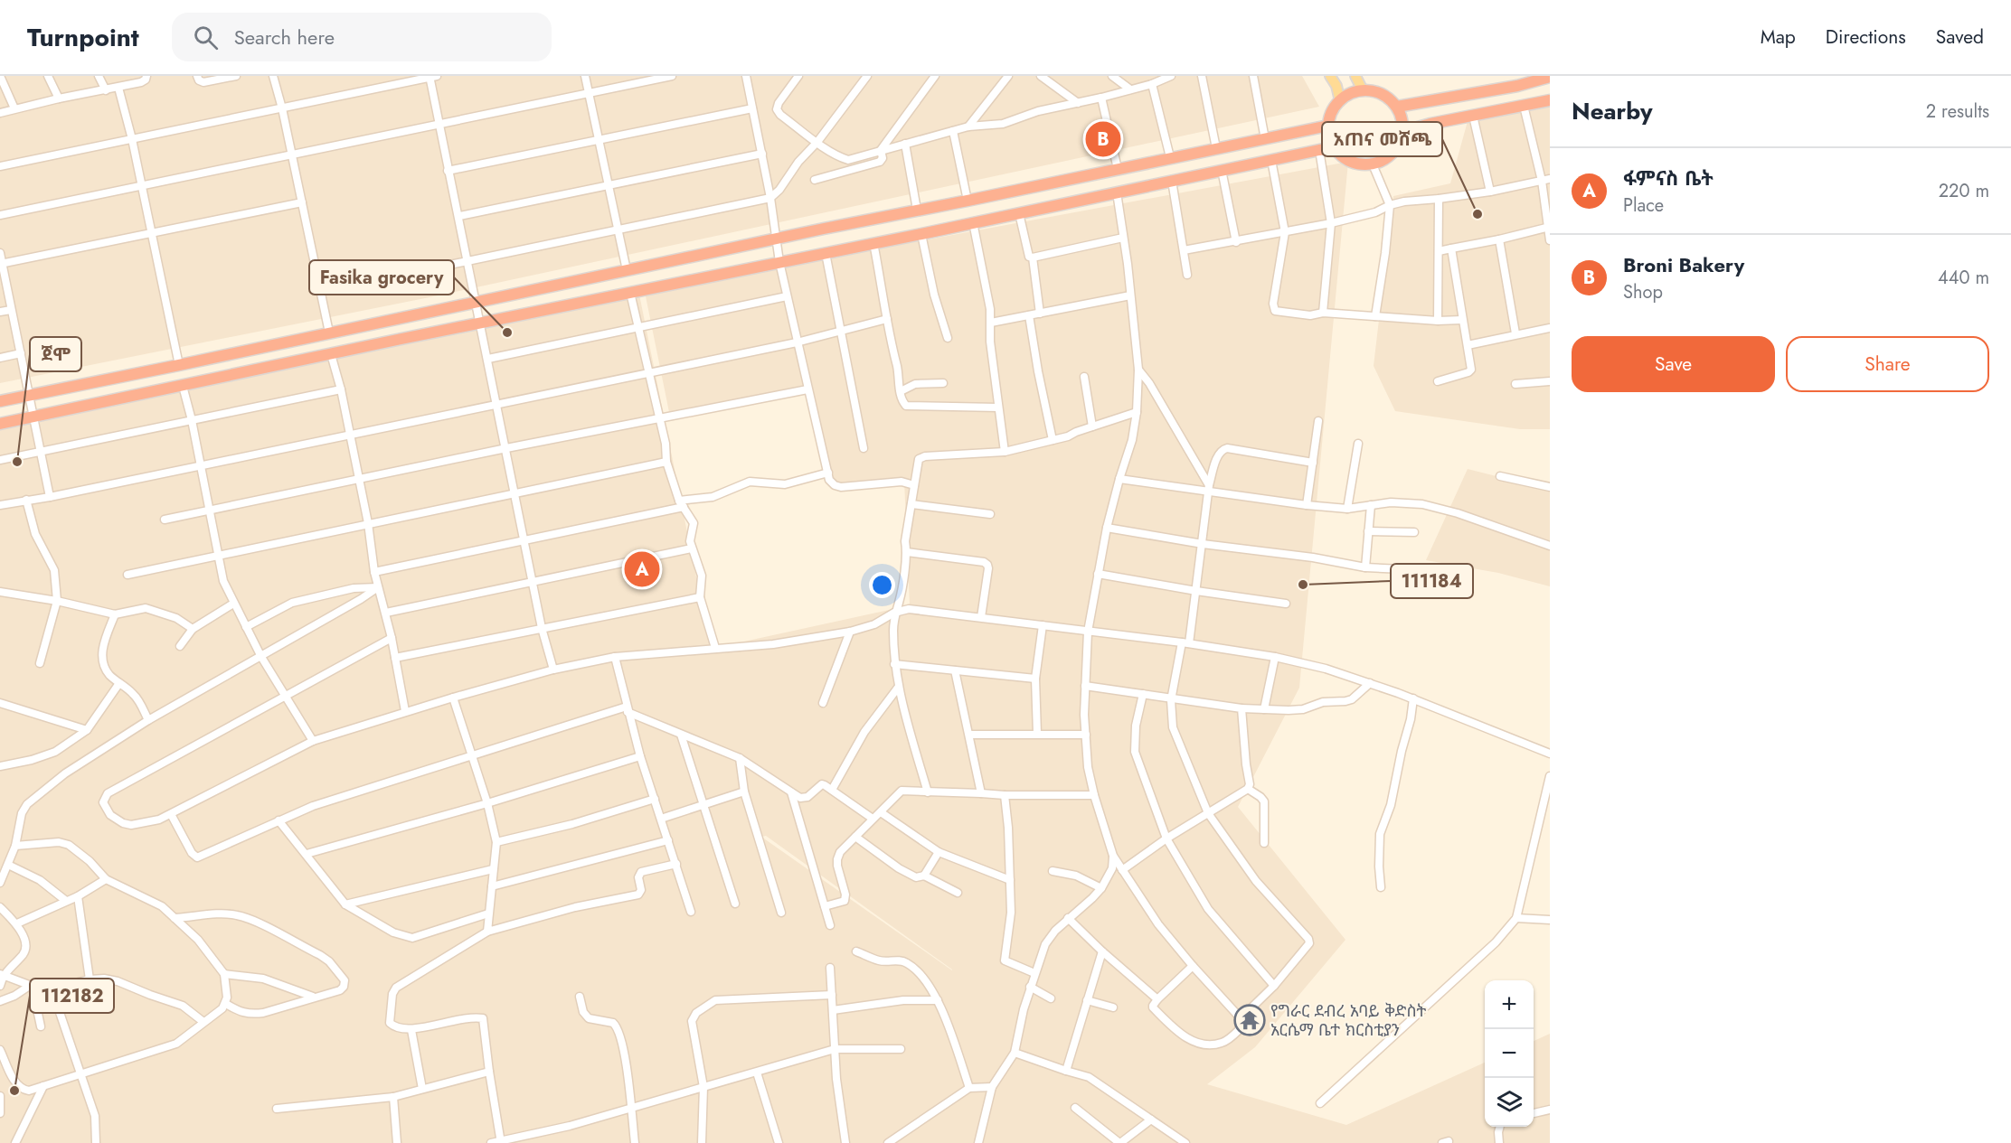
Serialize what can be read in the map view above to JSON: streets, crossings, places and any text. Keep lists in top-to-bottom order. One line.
{"places":{"other":["አጠና መሸጫ","Fasika grocery","ጀሞ","111184","112182"],"temple":["የግራር ደብረ አባይ ቅድስት አርሴማ ቤተ ክርስቲያን"]},"page":{"header":"Turnpoint","search":"Search here","nav":["Map","Directions","Saved"],"heading":["Nearby","2 results"],"pins":["B","A"],"list":[{"mark":"A","name":"ፋምናስ ቤት","note":"Place","value":"220 m"},{"mark":"B","name":"Broni Bakery","note":"Shop","value":"440 m"}],"buttons":["Save","Share"],"map_buttons":["+","−"]}}
